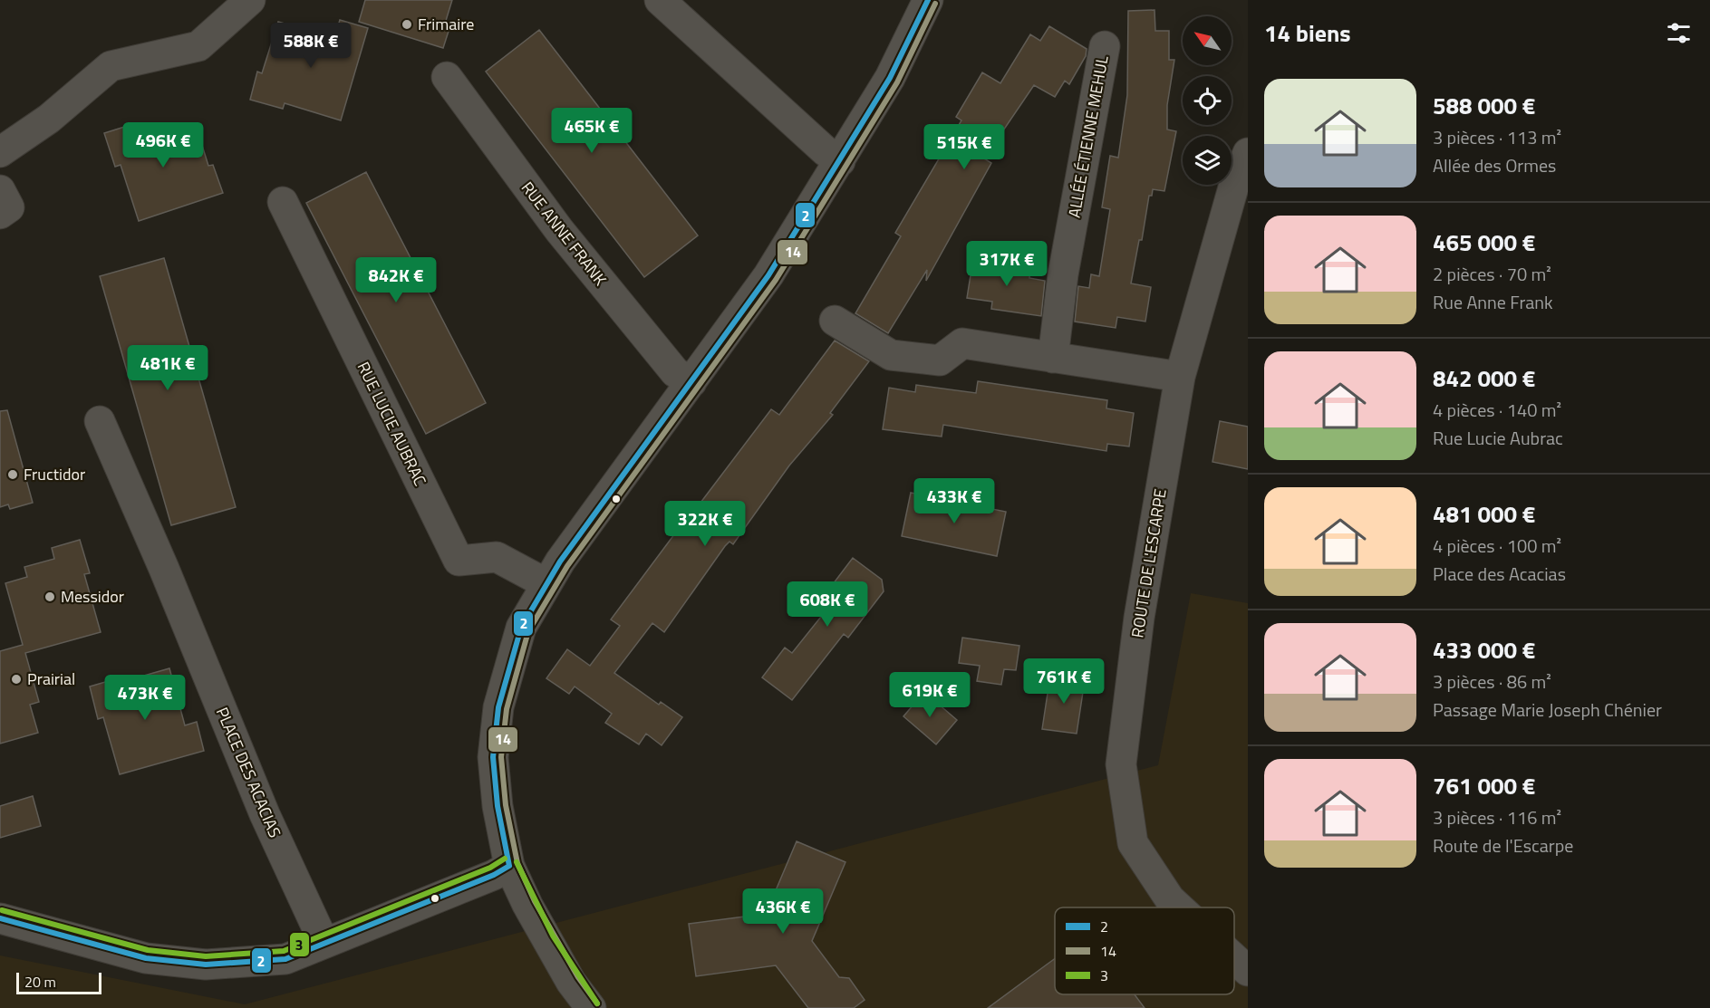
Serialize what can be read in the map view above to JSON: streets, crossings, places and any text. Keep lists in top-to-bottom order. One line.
{"streets":{"street":["ALLÉE ÉTIENNE MEHUL","RUE ANNE FRANK","RUE LUCIE AUBRAC","ROUTE DE L'ESCARPE","PLACE DES ACACIAS"]},"places":["Frimaire","Fructidor","Messidor","Prairial"],"lines":["transit line 2","transit line 14","transit line 3"],"legend":["2","14","3"],"scale_bar":"20 m","north":"top left","page":{"heading":"14 biens","price":["588K €","465K €","496K €","515K €","317K €","842K €","481K €","433K €","322K €","608K €","761K €","619K €","473K €","436K €"],"list":[{"name":"588 000 €","note":"3 pièces · 113 m² · Allée des Ormes"},{"name":"465 000 €","note":"2 pièces · 70 m² · Rue Anne Frank"},{"name":"842 000 €","note":"4 pièces · 140 m² · Rue Lucie Aubrac"},{"name":"481 000 €","note":"4 pièces · 100 m² · Place des Acacias"},{"name":"433 000 €","note":"3 pièces · 86 m² · Passage Marie Joseph Chénier"},{"name":"761 000 €","note":"3 pièces · 116 m² · Route de l'Escarpe"}],"scale":"20 m"}}
